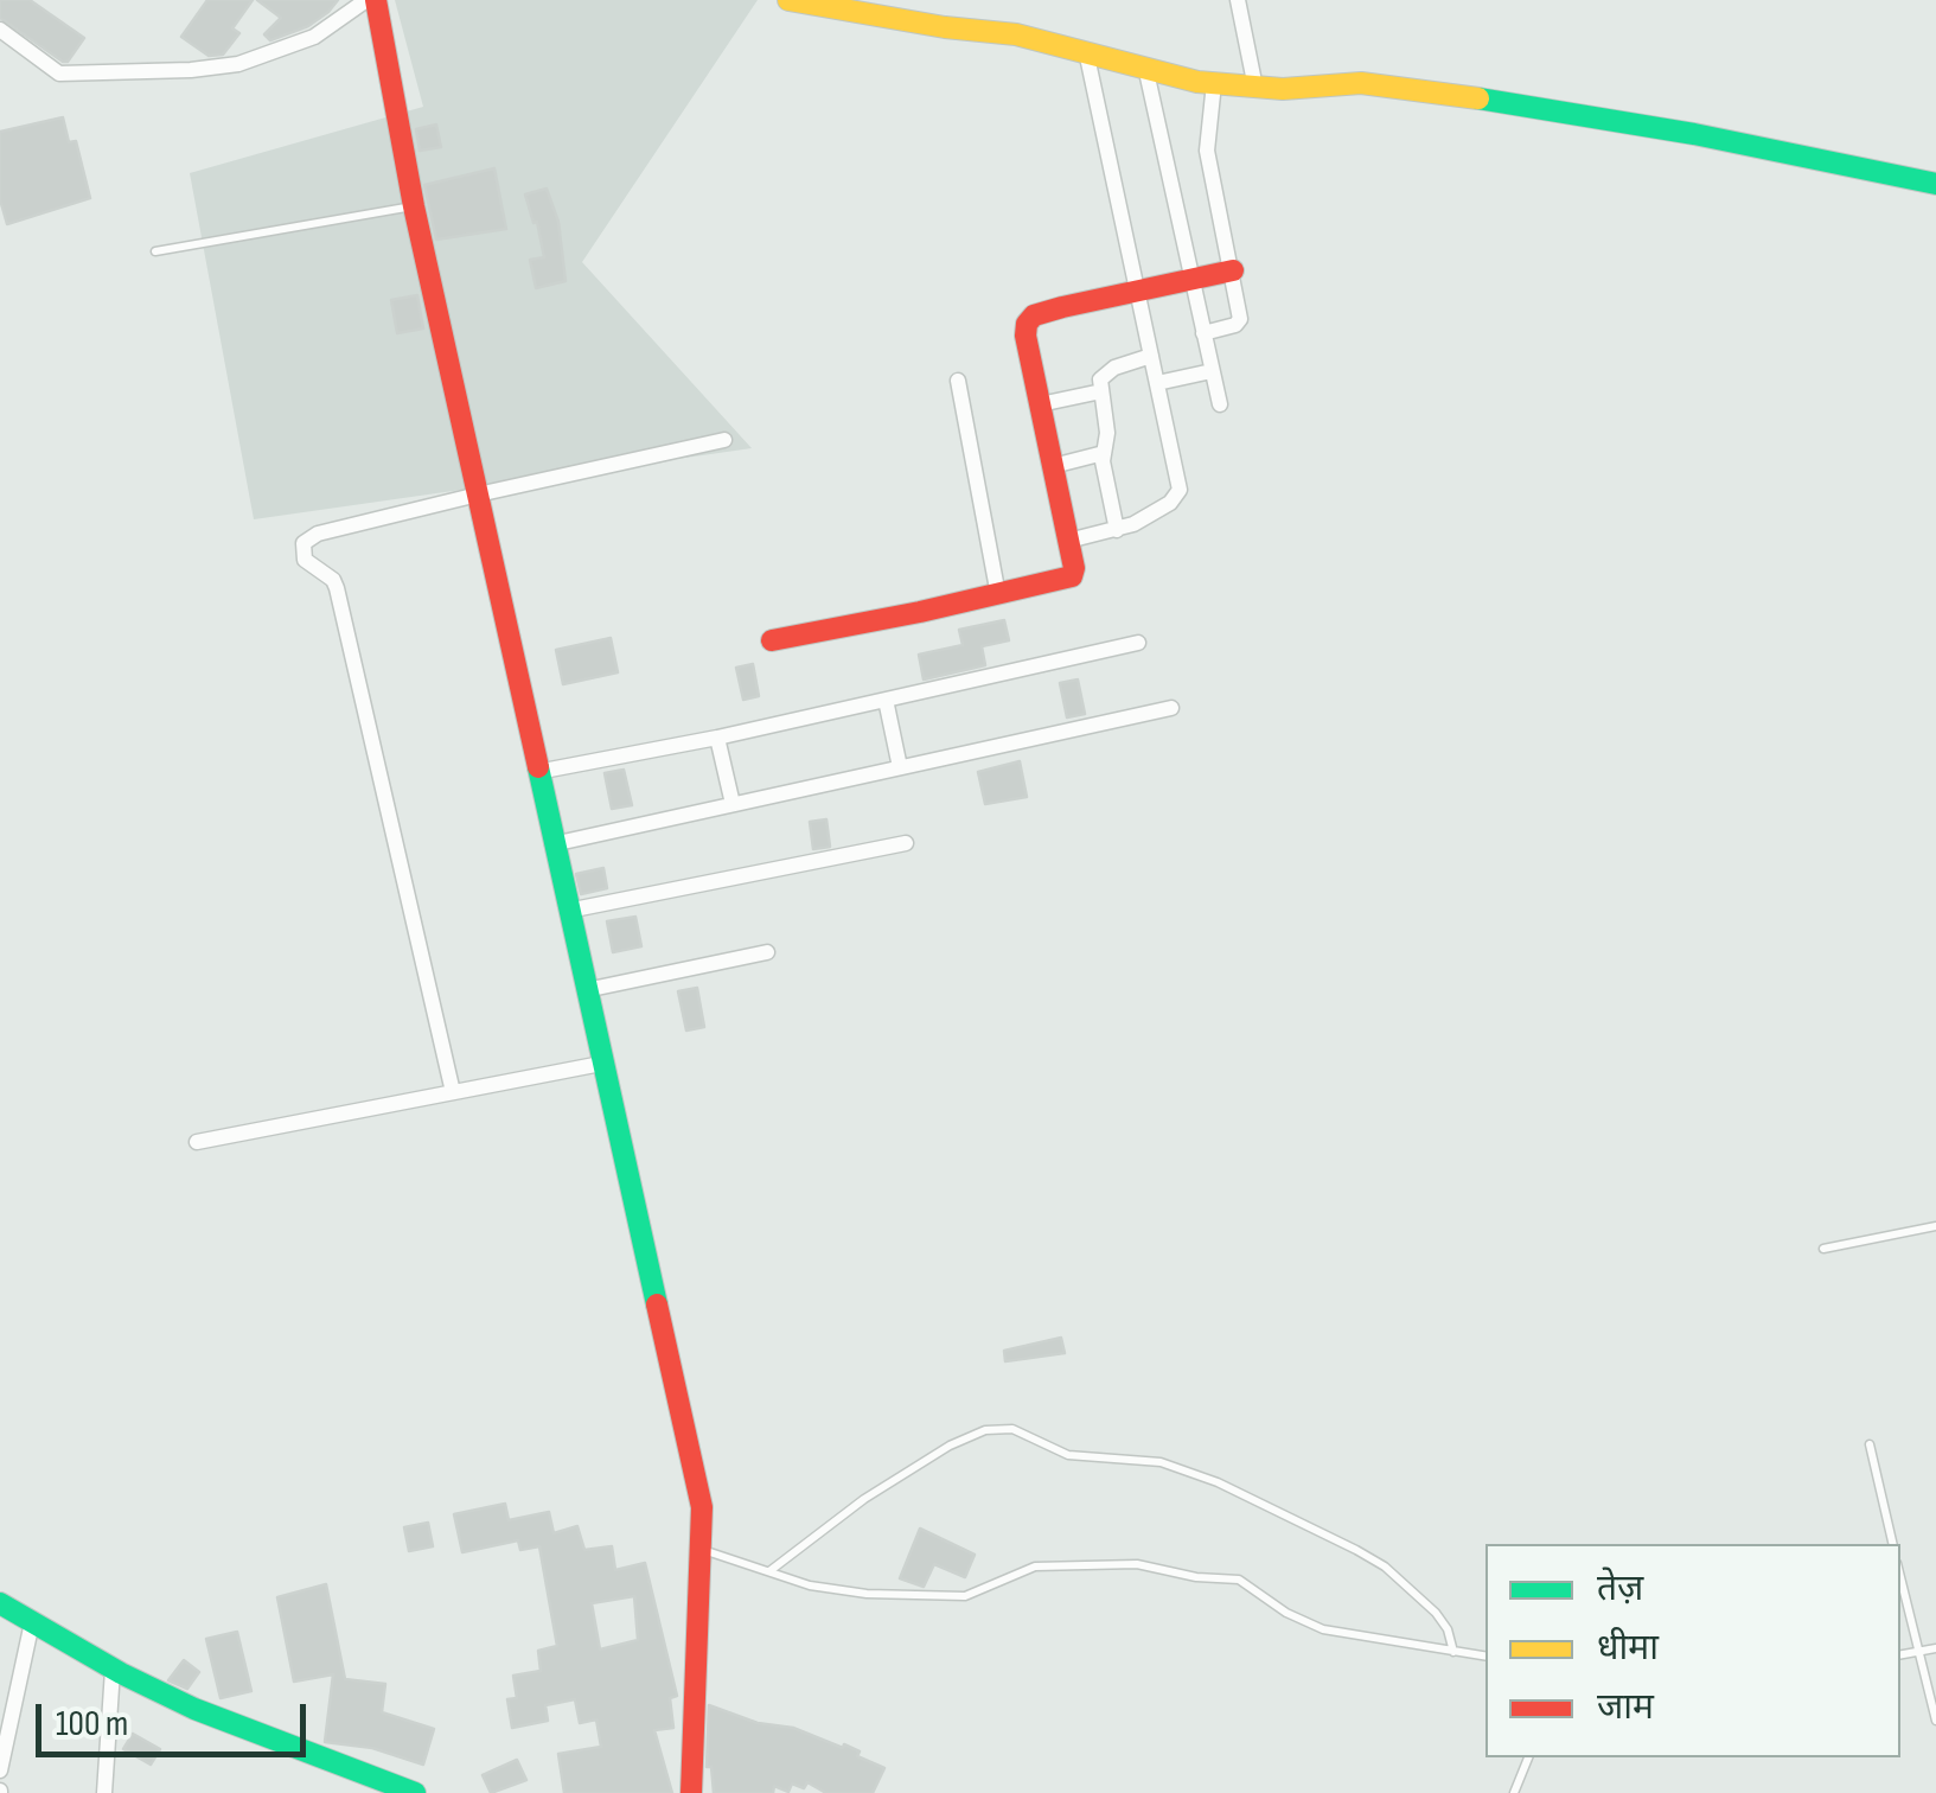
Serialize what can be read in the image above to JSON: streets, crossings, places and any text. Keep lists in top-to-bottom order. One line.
{"legend":["तेज़","धीमा","जाम"],"scale_bar":"100 m"}
